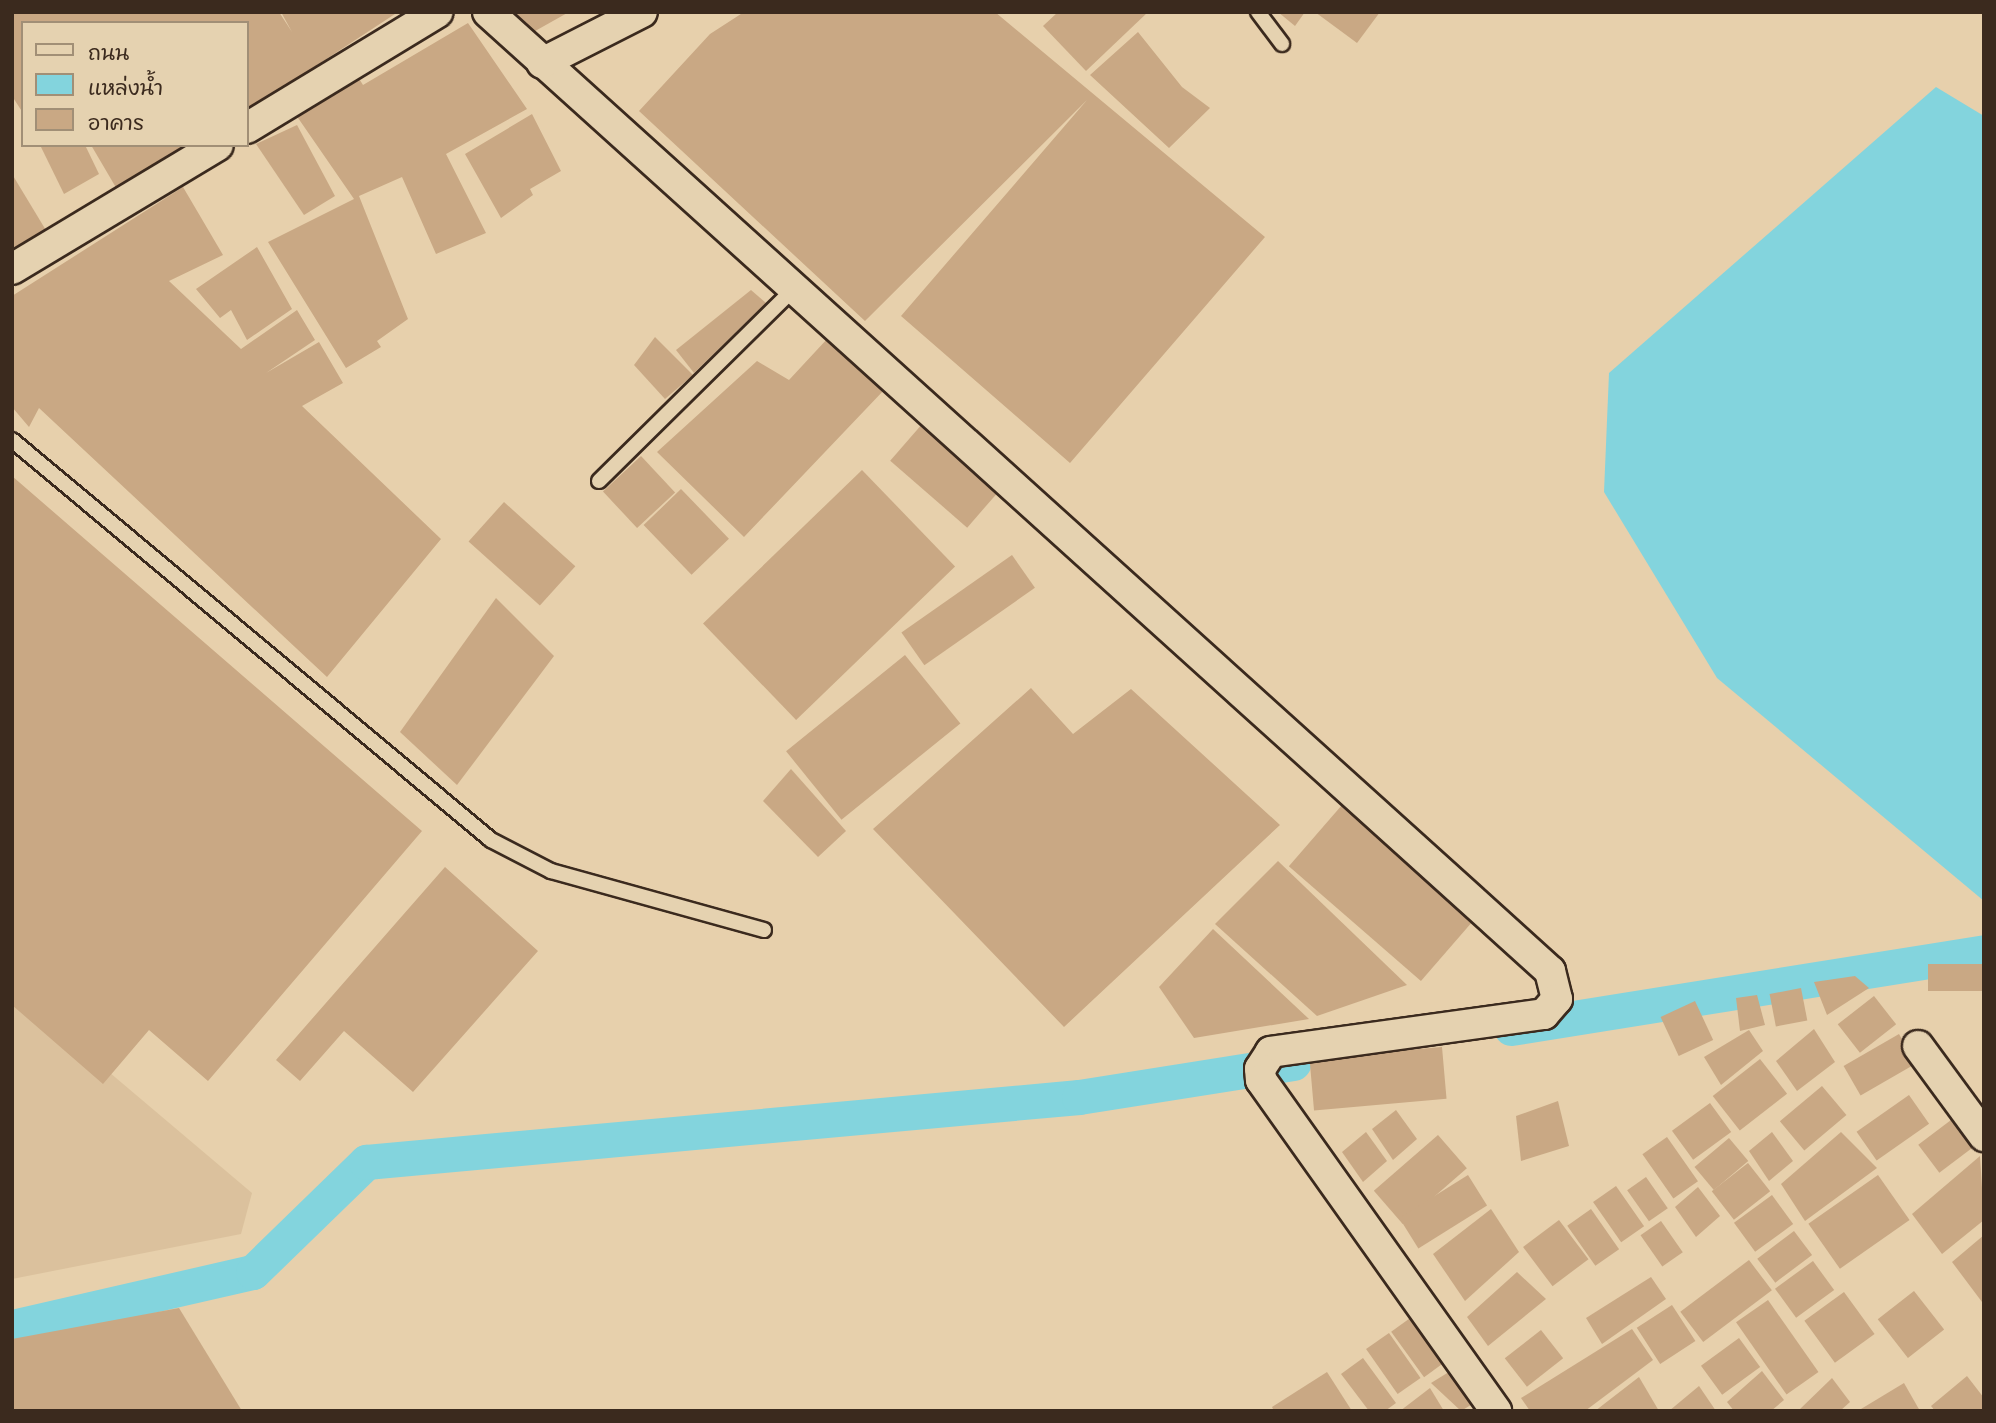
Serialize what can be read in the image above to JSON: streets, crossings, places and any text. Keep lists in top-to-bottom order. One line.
{"legend":["ถนน","แหล่งน้ำ","อาคาร"]}
